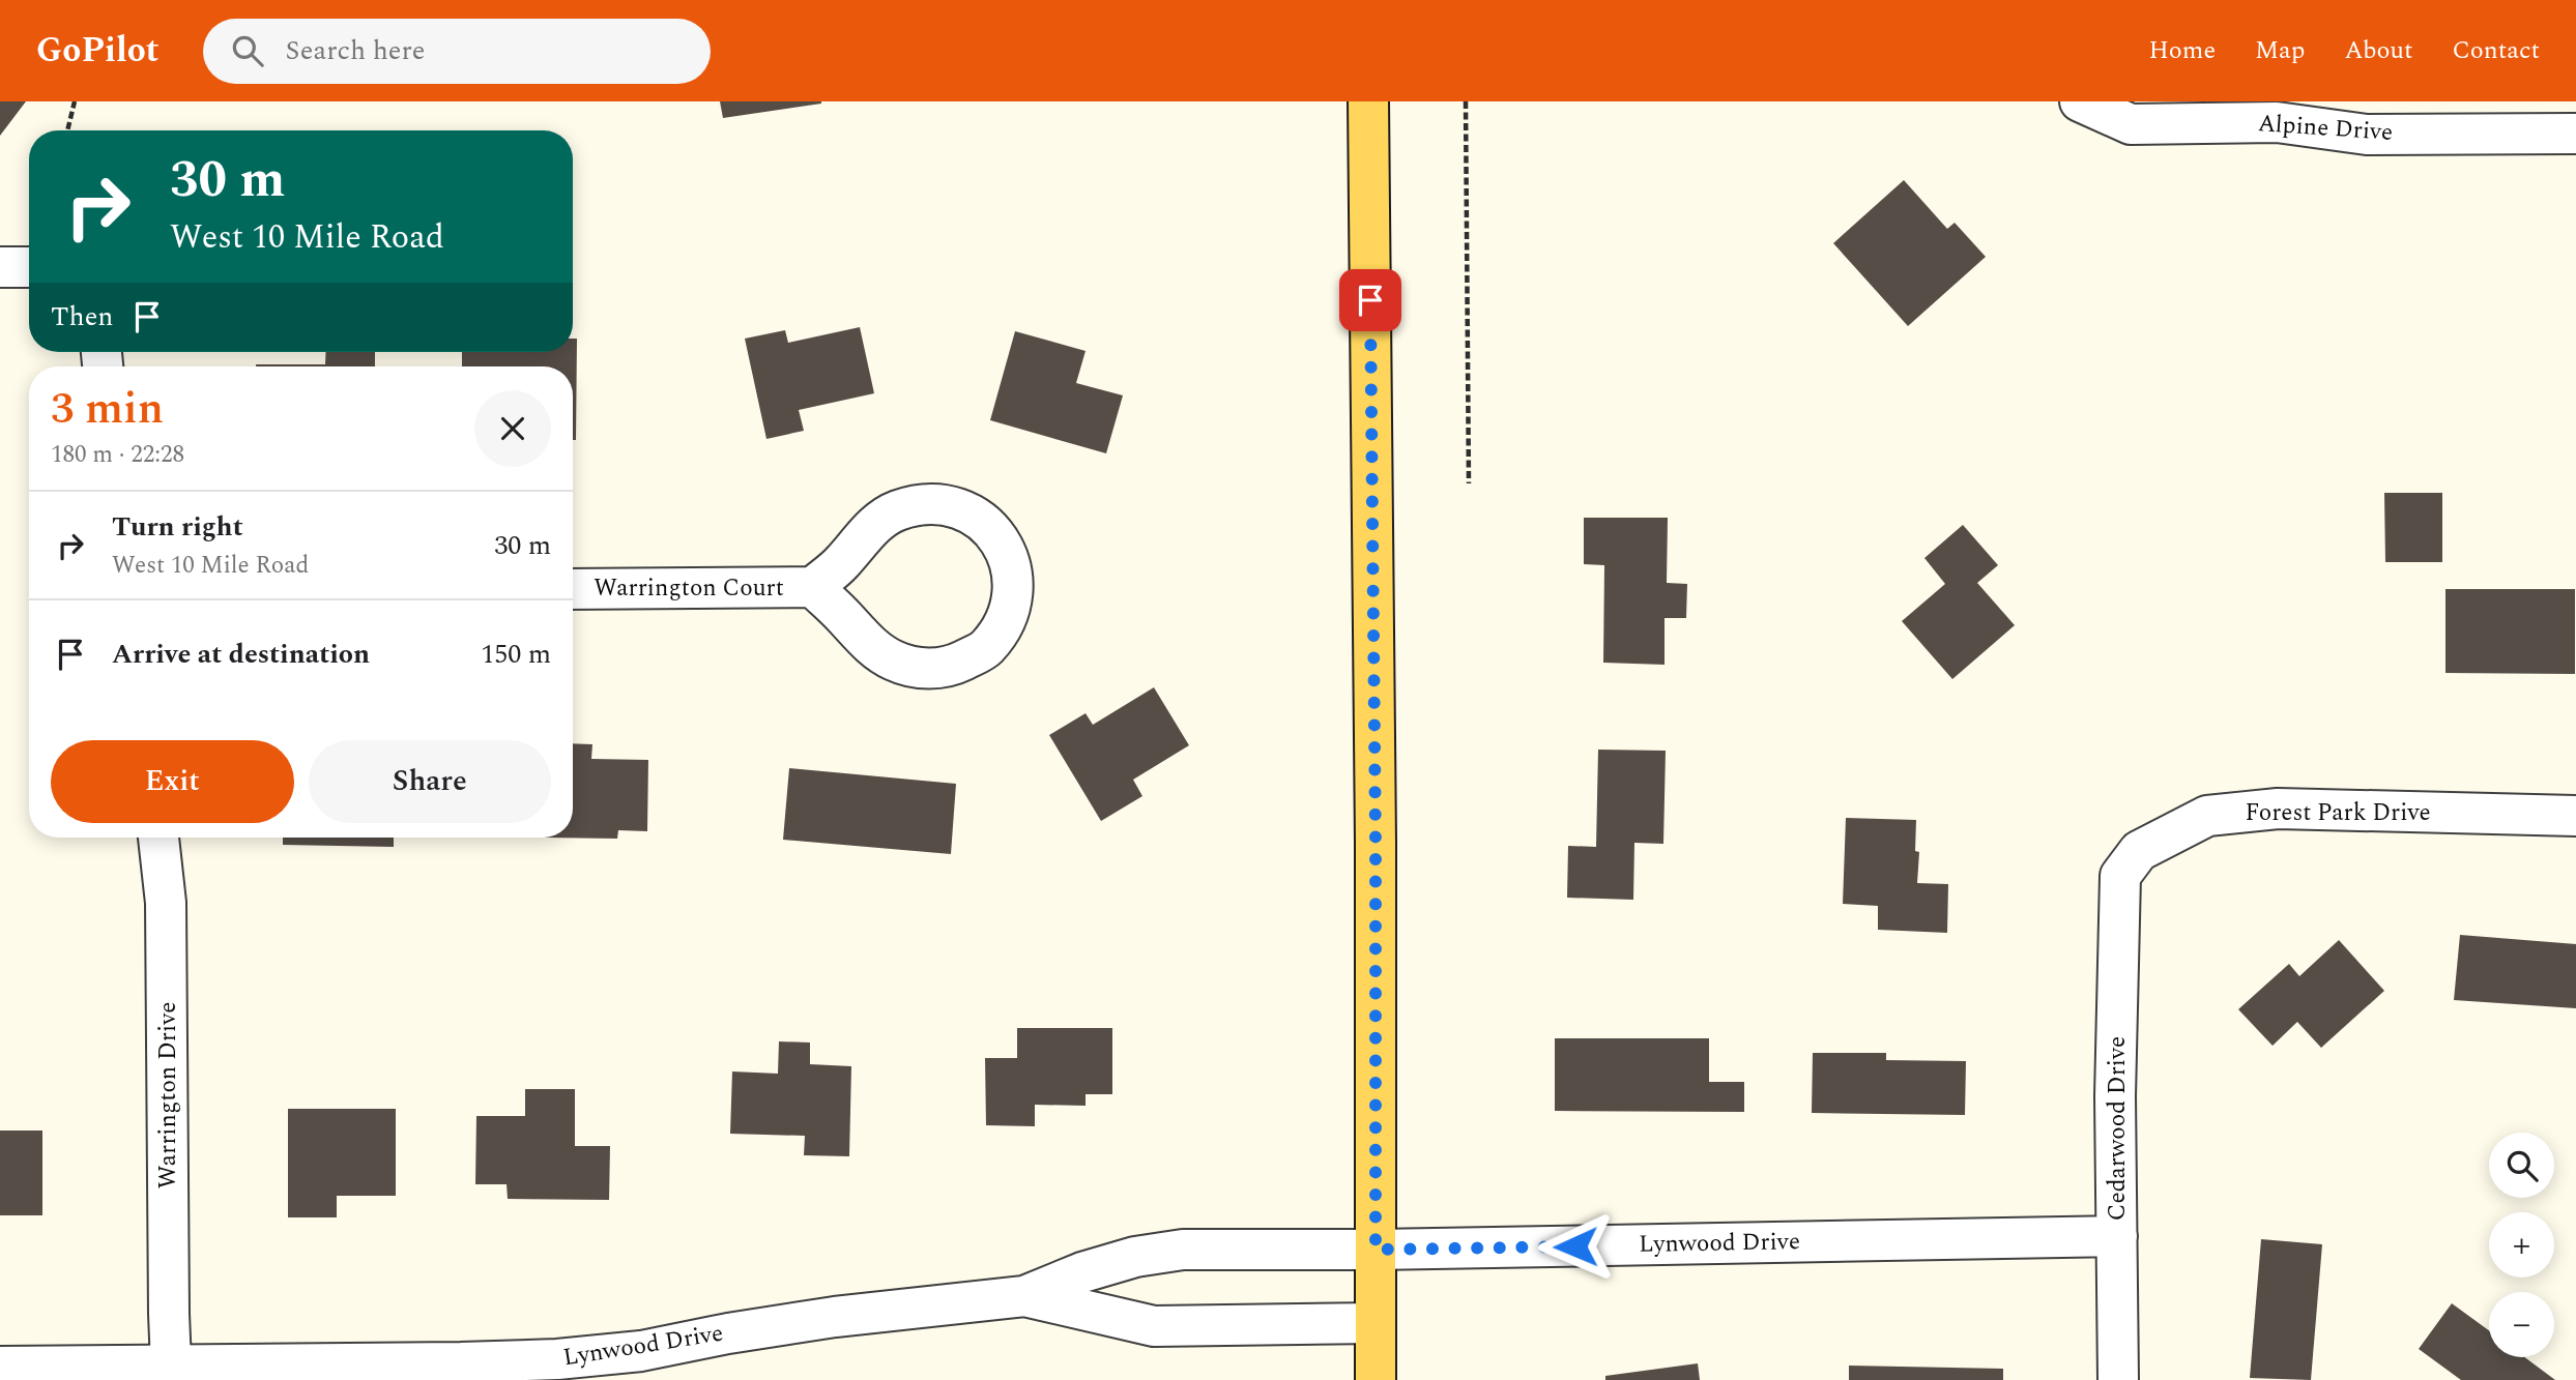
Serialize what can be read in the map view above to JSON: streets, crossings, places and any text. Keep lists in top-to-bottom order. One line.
{"streets":{"street":["Alpine Drive","Warrington Court","Forest Park Drive","Warrington Drive","Cedarwood Drive","Lynwood Drive"]},"crossings":[["Forest Park Drive","Cedarwood Drive"],["Warrington Drive","Lynwood Drive"],["Cedarwood Drive","Lynwood Drive"]],"page":{"header":"GoPilot","search":"Search here","nav":["Home","Map","About","Contact"],"turn":["30 m","West 10 Mile Road"],"then":"Then","heading":["3 min","180 m · 22:28"],"list":[{"name":"Turn right","note":"West 10 Mile Road","value":"30 m"},{"name":"Arrive at destination","value":"150 m"}],"buttons":["Exit","Share"],"map_buttons":["+","−"]}}
